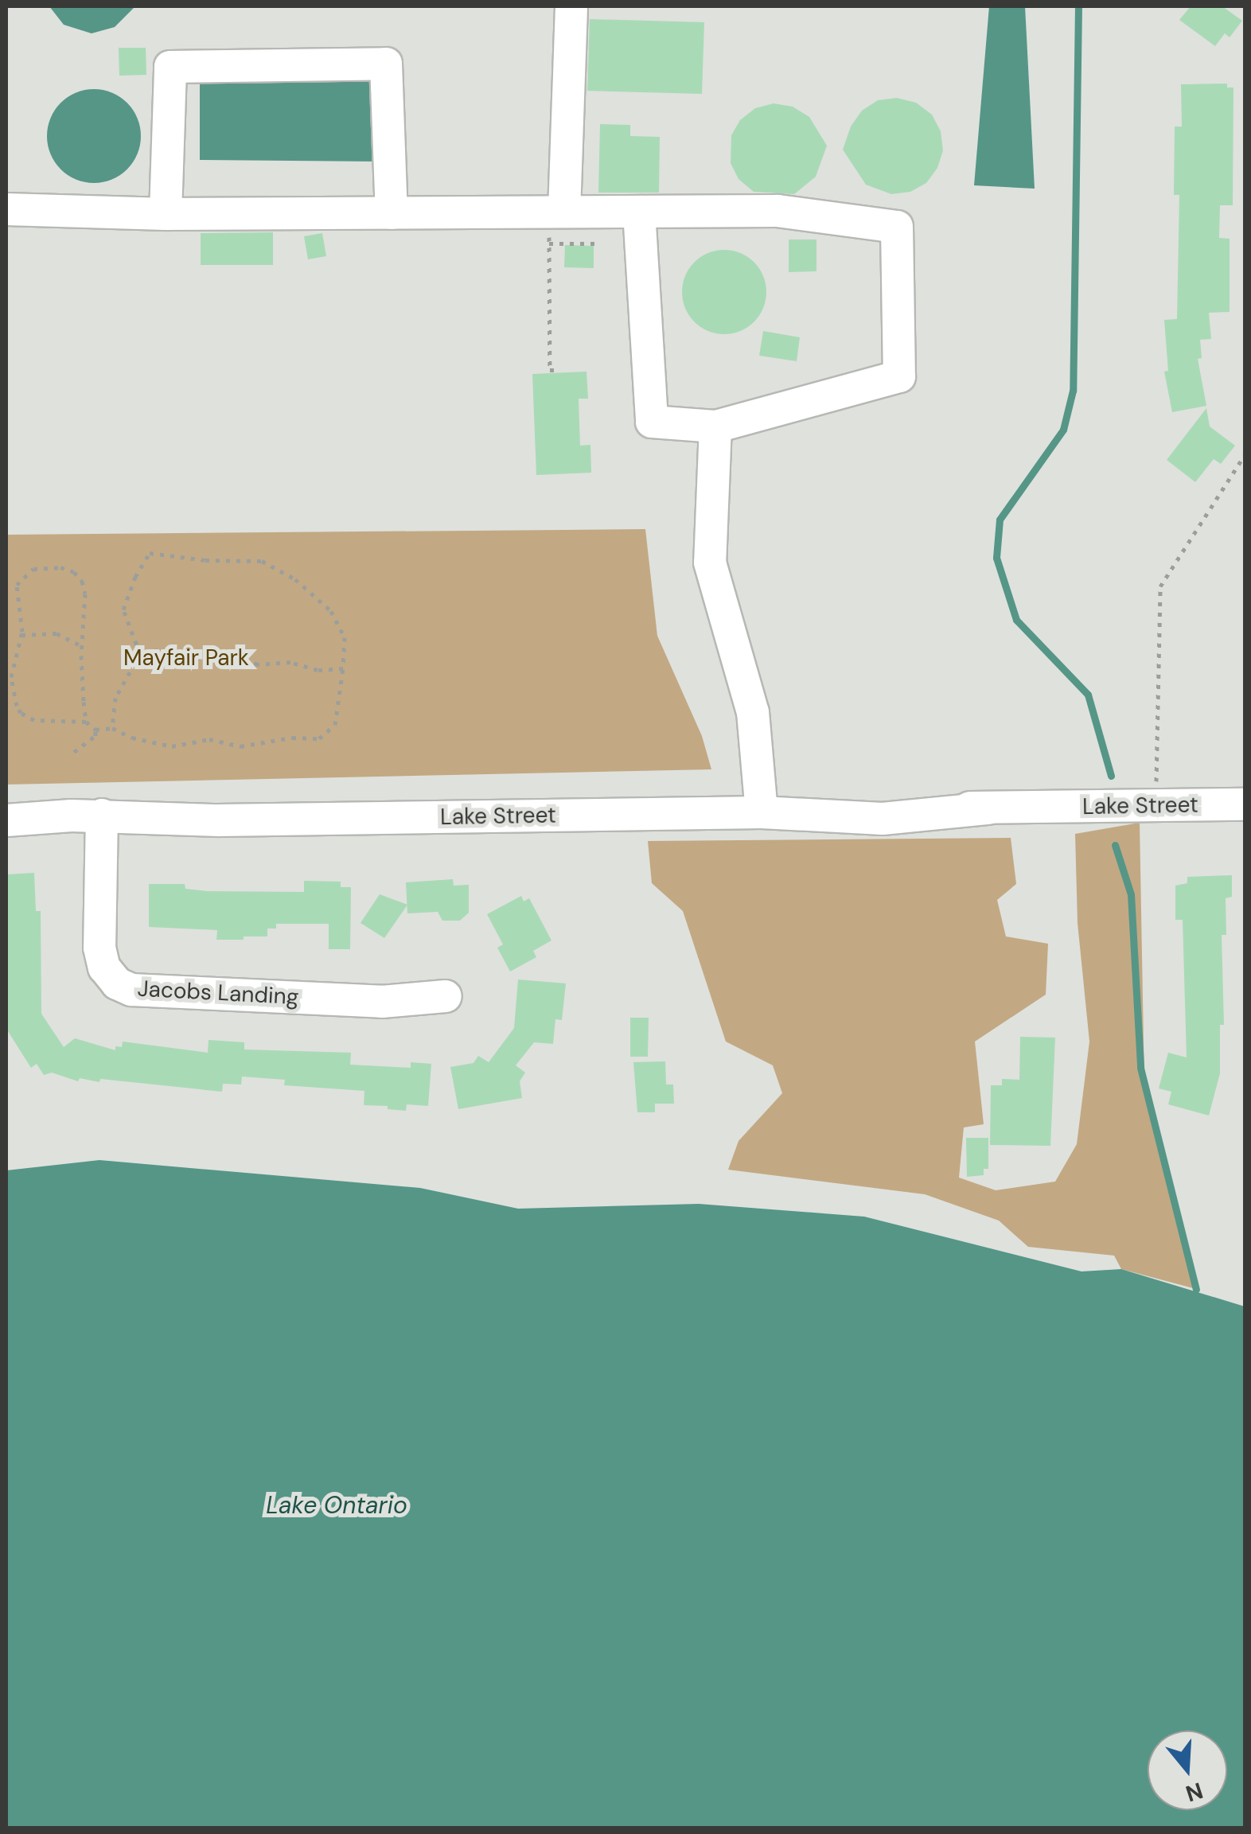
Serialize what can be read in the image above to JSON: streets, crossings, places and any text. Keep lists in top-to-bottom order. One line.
{"streets":{"street":["Lake Street","Jacobs Landing"]},"crossings":[["Lake Street","Jacobs Landing"]],"water":["Lake Ontario"],"parks":["Mayfair Park"],"north":"bottom"}
